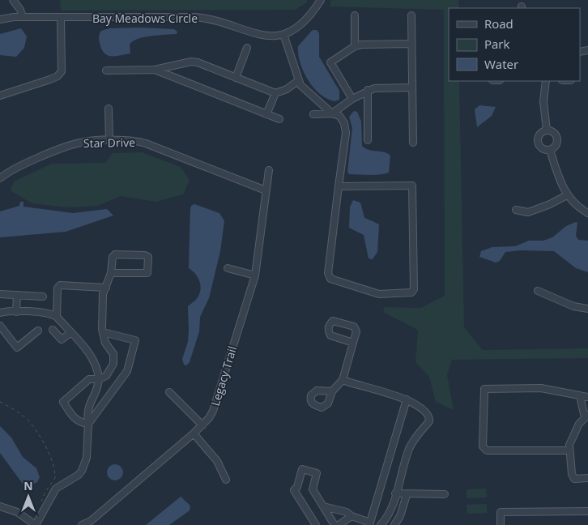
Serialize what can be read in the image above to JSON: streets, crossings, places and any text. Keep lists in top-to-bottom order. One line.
{"streets":{"street":["Bay Meadows Circle","Star Drive","Legacy Trail"]},"crossings":[["Star Drive","Legacy Trail"]],"legend":["Road","Park","Water"],"north":"top"}
